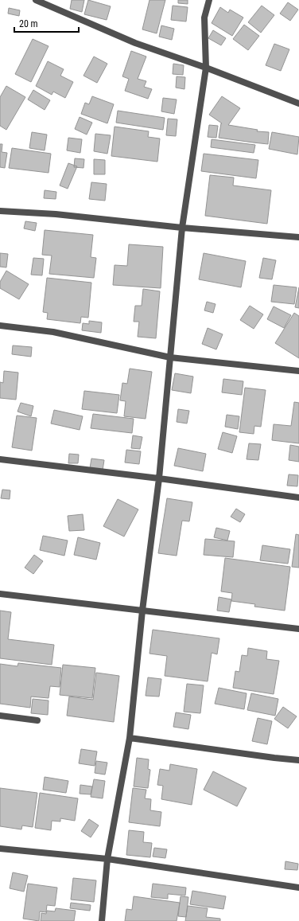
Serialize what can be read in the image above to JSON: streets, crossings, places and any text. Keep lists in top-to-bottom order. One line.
{"scale_bar":"20 m"}
